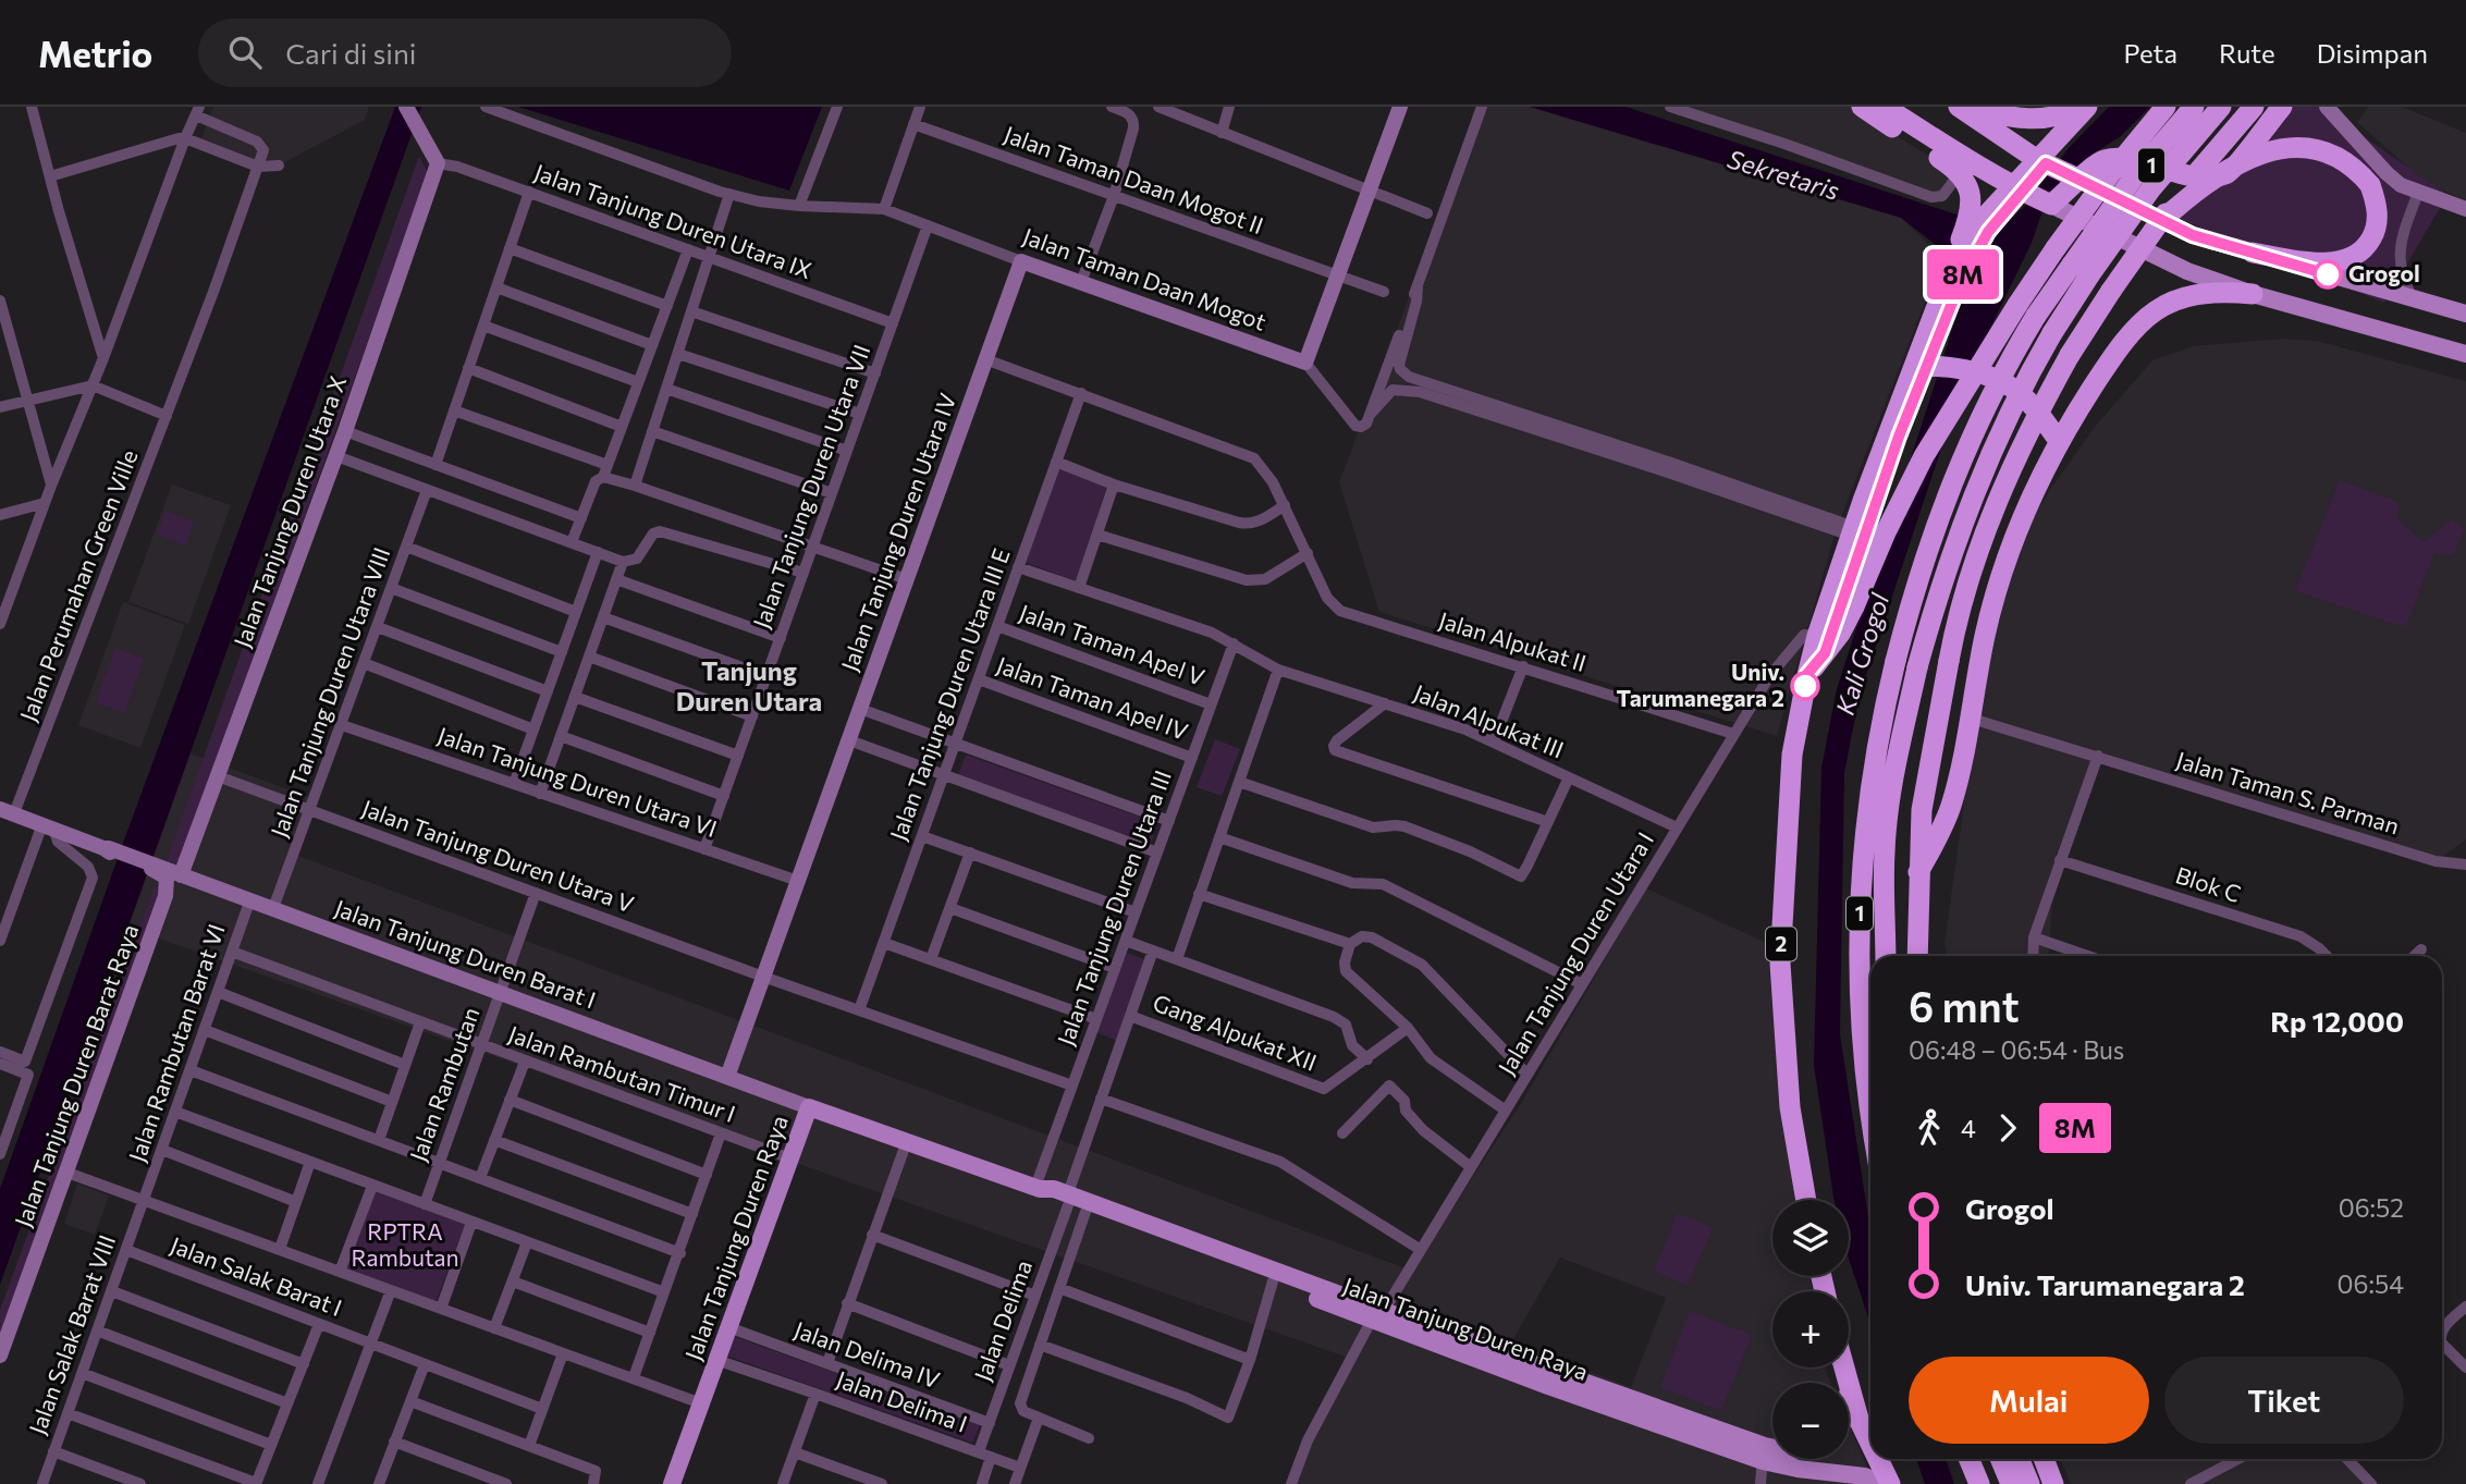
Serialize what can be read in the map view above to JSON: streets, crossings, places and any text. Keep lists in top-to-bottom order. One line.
{"streets":{"highway":["1","2"],"main road":["Jalan Tanjung Duren Raya"],"street":["Jalan Taman Daan Mogot II","Jalan Tanjung Duren Utara IX","Jalan Taman Daan Mogot","Jalan Tanjung Duren Utara VII","Jalan Tanjung Duren Utara X","Jalan Tanjung Duren Utara IV","Jalan Perumahan Green Ville","Jalan Alpukat II","Jalan Taman Apel V","Jalan Tanjung Duren Utara VIII","Jalan Tanjung Duren Utara III E","Jalan Taman Apel IV","Jalan Alpukat III","Jalan Tanjung Duren Utara VI","Jalan Taman S. Parman","Jalan Tanjung Duren Utara V","Blok C","Jalan Tanjung Duren Utara III","Jalan Tanjung Duren Utara I","Jalan Tanjung Duren Barat I","Gang Alpukat XII","Jalan Rambutan Barat VI","Jalan Rambutan Timur I","Jalan Tanjung Duren Barat Raya","Jalan Rambutan","Jalan Salak Barat I","Jalan Delima","Jalan Salak Barat VIII","Jalan Delima IV","Jalan Delima I"]},"crossings":[["Jalan Tanjung Duren Utara IX","Jalan Tanjung Duren Utara VII"],["Jalan Tanjung Duren Utara IX","Jalan Tanjung Duren Utara X"],["Jalan Taman Daan Mogot","Jalan Tanjung Duren Utara VII"],["Jalan Taman Daan Mogot","Jalan Tanjung Duren Utara IV"],["Jalan Tanjung Duren Utara VII","Jalan Tanjung Duren Utara VI"],["Jalan Tanjung Duren Utara X","Jalan Tanjung Duren Utara V"],["Jalan Tanjung Duren Utara X","Jalan Tanjung Duren Barat I"],["Jalan Tanjung Duren Utara IV","Jalan Tanjung Duren Utara VI"],["Jalan Tanjung Duren Utara IV","Jalan Tanjung Duren Utara V"],["Jalan Tanjung Duren Utara IV","Jalan Tanjung Duren Barat I"],["Jalan Perumahan Green Ville","Jalan Tanjung Duren Barat I"],["Jalan Alpukat II","Jalan Tanjung Duren Utara I"],["Jalan Taman Apel V","Jalan Tanjung Duren Utara III E"],["Jalan Taman Apel V","Jalan Tanjung Duren Utara III"],["Jalan Tanjung Duren Utara VIII","Jalan Tanjung Duren Utara VI"],["Jalan Tanjung Duren Utara VIII","Jalan Tanjung Duren Utara V"],["Jalan Tanjung Duren Utara VIII","Jalan Tanjung Duren Barat I"],["Jalan Tanjung Duren Utara III E","Jalan Taman Apel IV"],["Jalan Tanjung Duren Utara III E","Jalan Alpukat III"],["Jalan Tanjung Duren Utara III E","Jalan Tanjung Duren Utara V"],["Jalan Taman Apel IV","Jalan Tanjung Duren Utara III"],["Jalan Alpukat III","Jalan Tanjung Duren Utara III"],["Jalan Alpukat III","Jalan Tanjung Duren Utara I"],["Jalan Tanjung Duren Utara V","Jalan Tanjung Duren Utara III"],["Jalan Tanjung Duren Utara V","Jalan Rambutan"],["Jalan Tanjung Duren Utara III","Jalan Tanjung Duren Raya"],["Jalan Tanjung Duren Utara I","Jalan Tanjung Duren Raya"],["Jalan Tanjung Duren Barat I","Jalan Rambutan Barat VI"],["Jalan Tanjung Duren Barat I","Jalan Tanjung Duren Barat Raya"],["Jalan Tanjung Duren Barat I","Jalan Rambutan"],["Jalan Tanjung Duren Barat I","Jalan Tanjung Duren Raya"],["Gang Alpukat XII","Jalan Delima"],["Jalan Rambutan Barat VI","Jalan Rambutan Timur I"],["Jalan Rambutan Barat VI","Jalan Salak Barat VIII"],["Jalan Rambutan Timur I","Jalan Rambutan"],["Jalan Rambutan Timur I","Jalan Tanjung Duren Raya"],["Jalan Tanjung Duren Raya","Jalan Delima"],["Jalan Tanjung Duren Raya","Jalan Delima IV"],["Jalan Tanjung Duren Raya","Jalan Delima I"],["Jalan Salak Barat I","Jalan Salak Barat VIII"],["Jalan Delima","Jalan Delima IV"],["Jalan Delima","Jalan Delima I"]],"districts":["Tanjung Duren Utara"],"water":["Sekretaris","Kali Grogol"],"parks":["RPTRA Rambutan"],"places":["Grogol","Univ. Tarumanegara 2"],"lines":["bus line 8M"],"page":{"header":"Metrio","search":"Cari di sini","nav":["Peta","Rute","Disimpan"],"on_map":"8M","heading":["6 mnt","06:48 – 06:54 · Bus","Rp 12,000"],"legs":["4","8M"],"list":[{"name":"Grogol","value":"06:52"},{"name":"Univ. Tarumanegara 2","value":"06:54"}],"map_buttons":["+","−"],"buttons":["Mulai","Tiket"]}}
